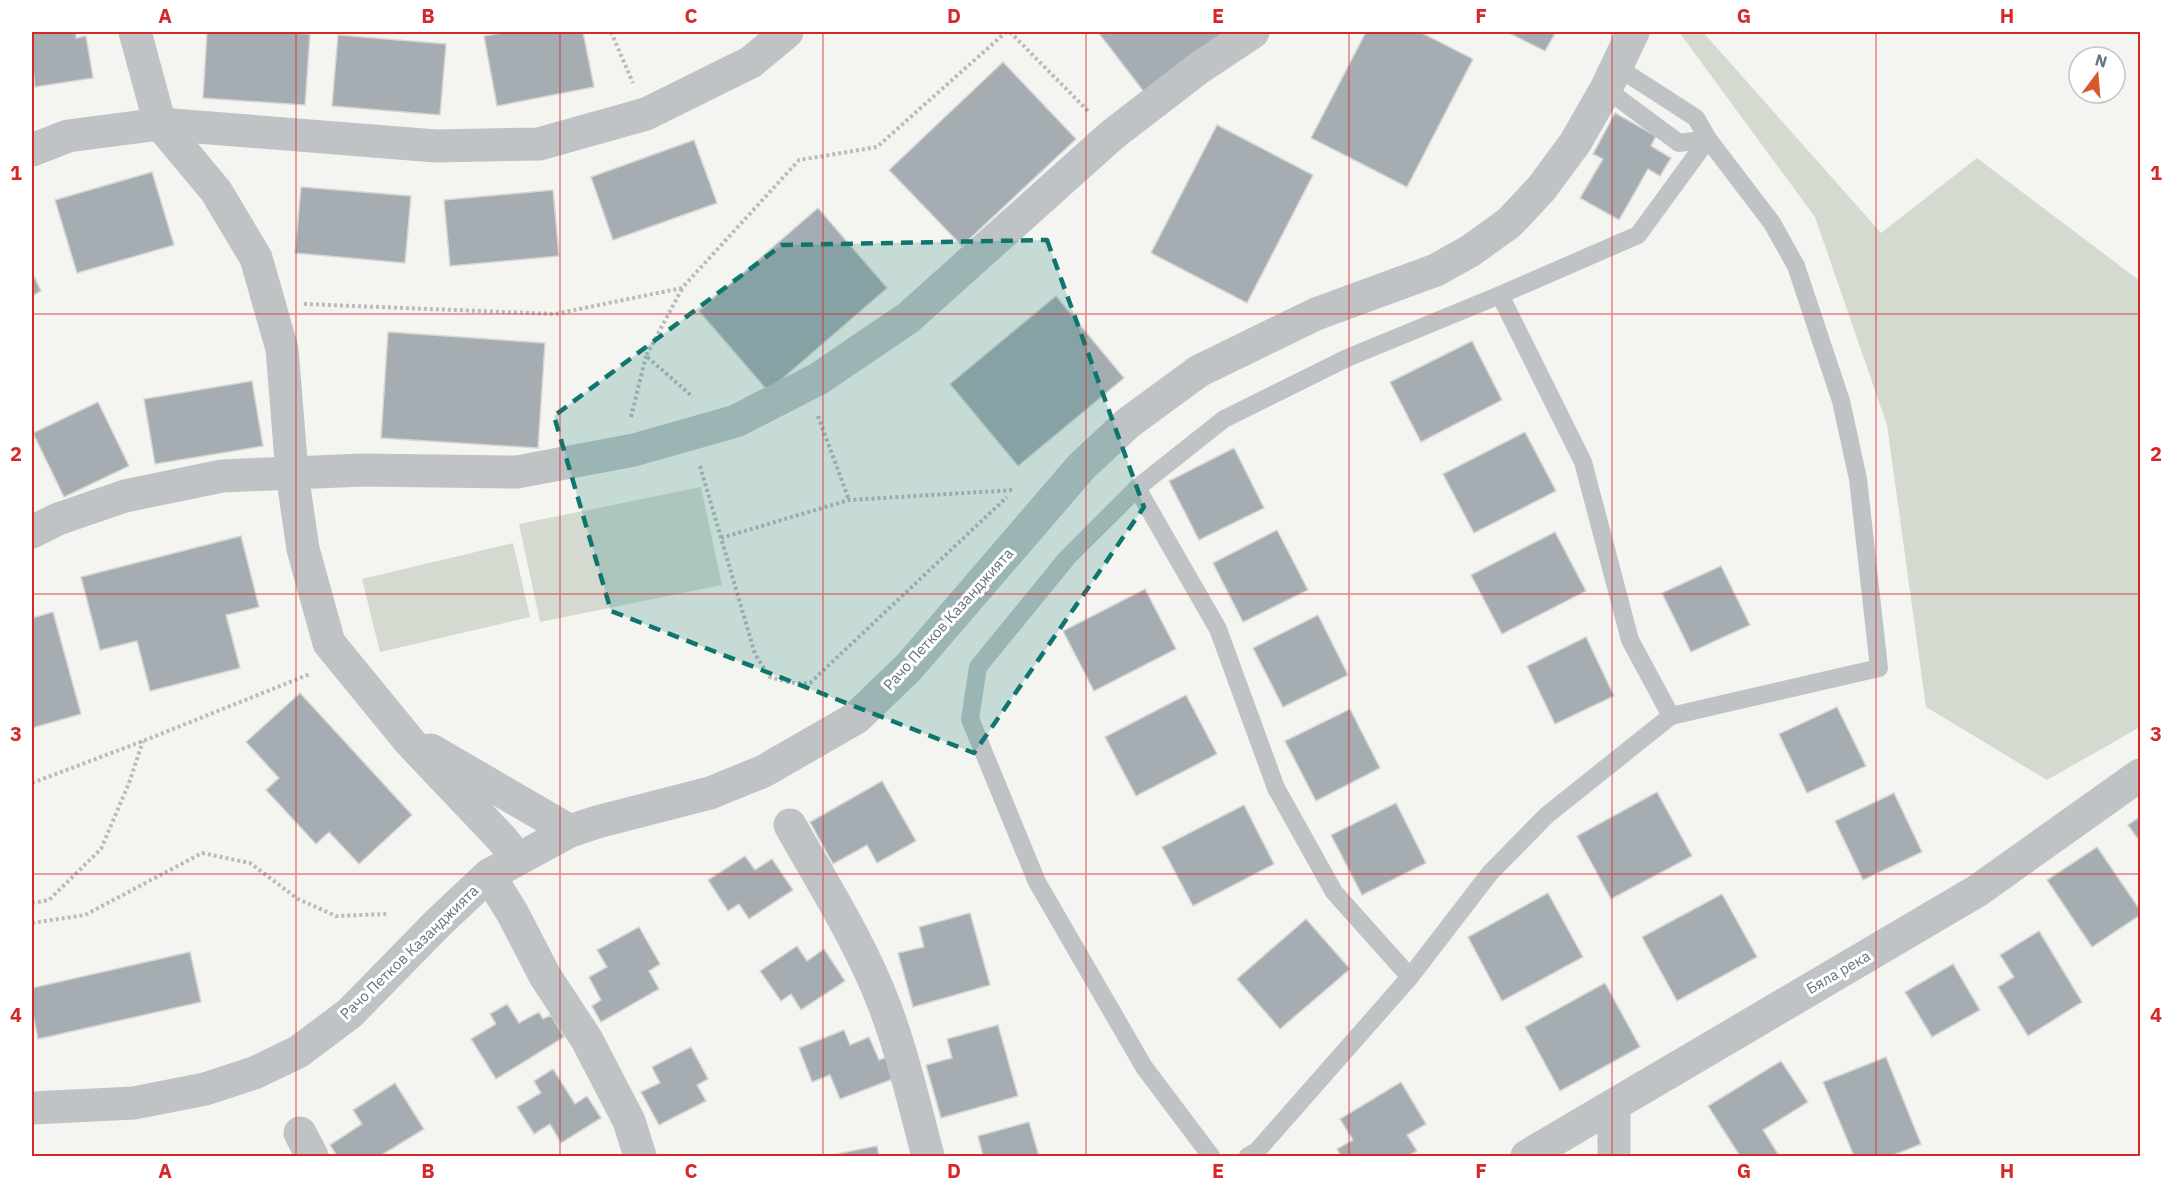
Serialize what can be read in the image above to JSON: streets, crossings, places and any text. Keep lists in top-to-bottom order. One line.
{"streets":{"street":["Рачо Петков Казанджията","Бяла река"]},"north":"top","grid":{"columns":["A","B","C","D","E","F","G","H"],"rows":["1","2","3","4"]}}
